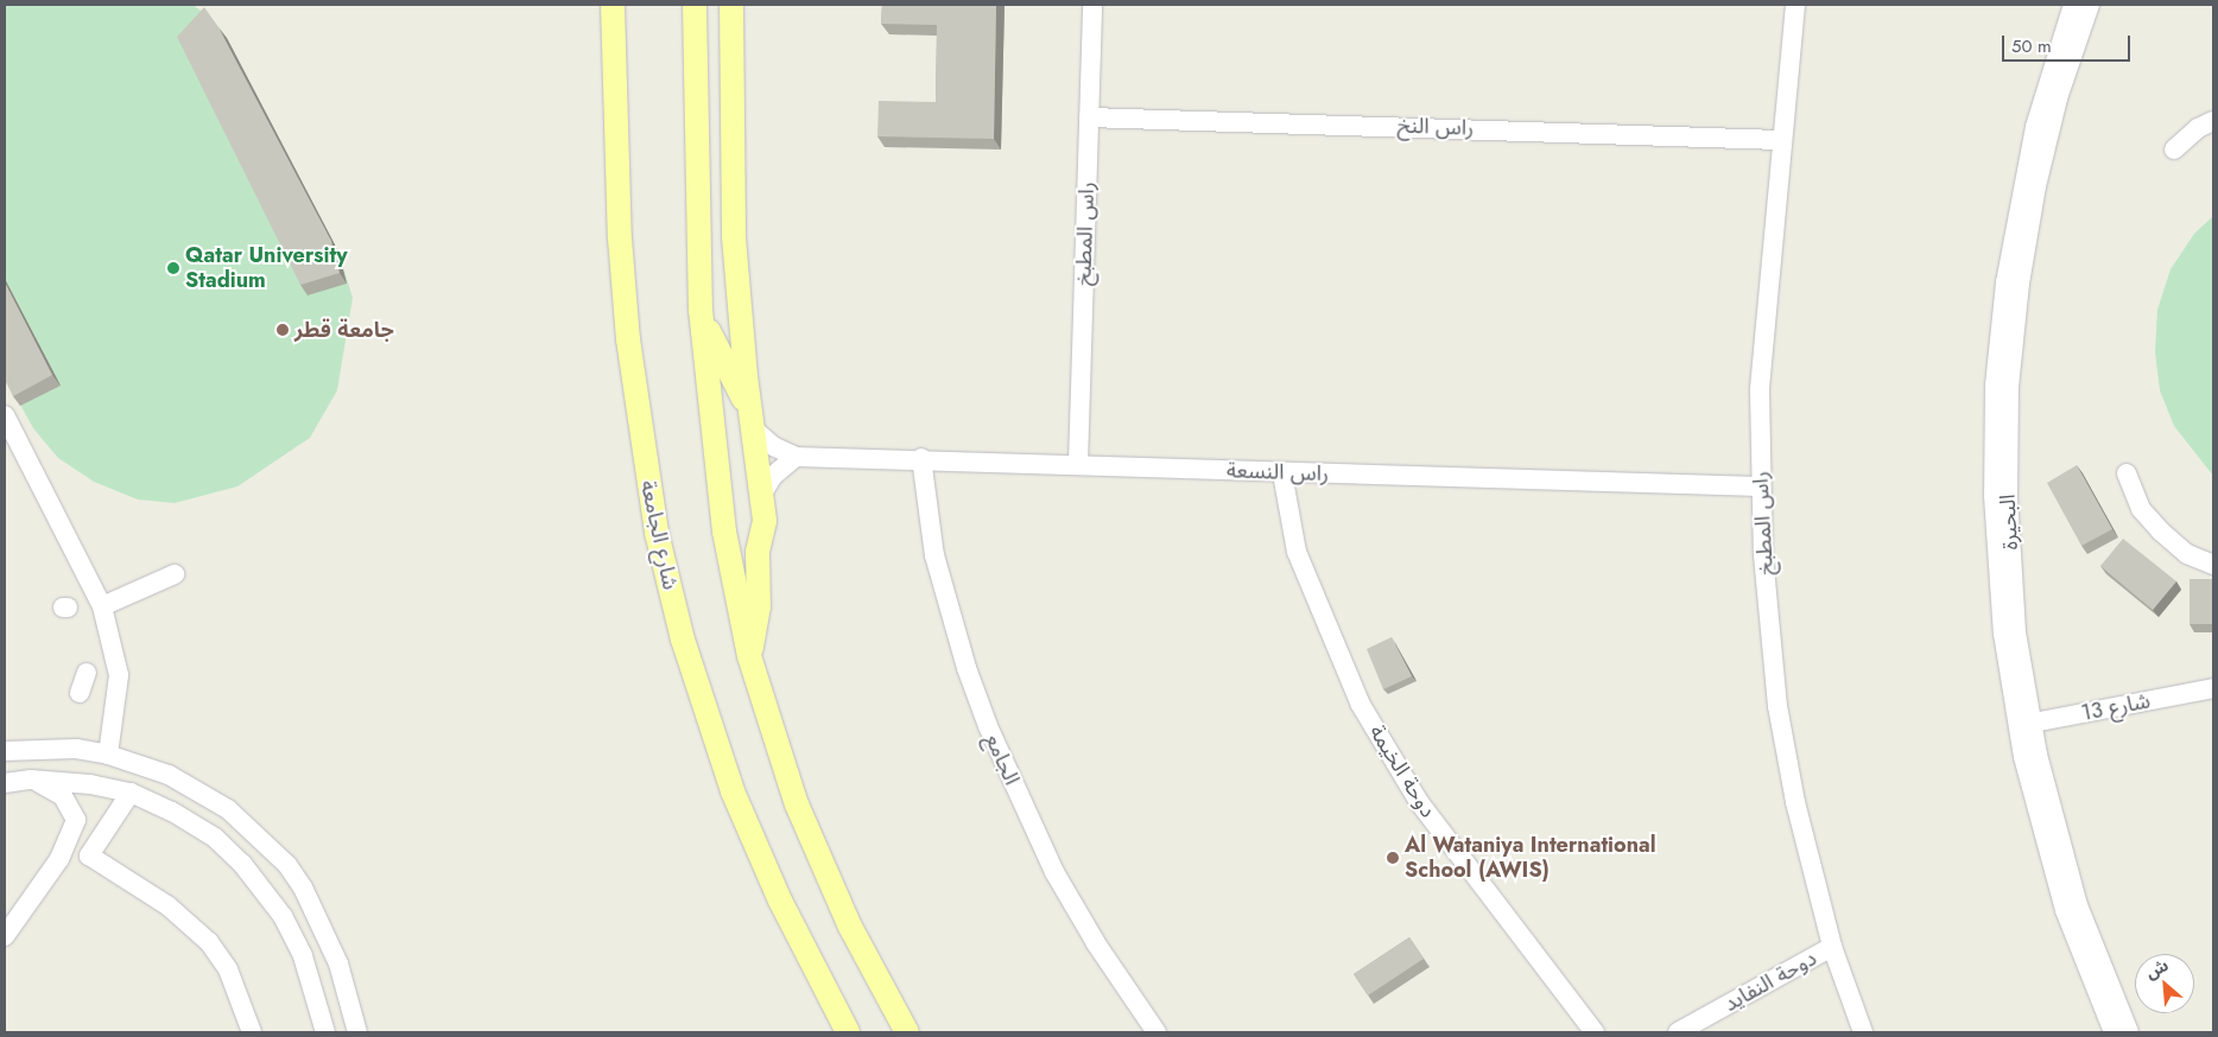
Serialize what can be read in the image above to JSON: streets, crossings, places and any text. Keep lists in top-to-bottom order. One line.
{"streets":{"main road":["شارع الجامعة"],"street":["راس النخ","راس المطبخ","راس النسعة","البحيرة","شارع 13","الجامع","دوحة الخيمة","دوحة النفايد"]},"crossings":[["راس النخ","راس المطبخ"],["راس المطبخ","راس النسعة"],["راس المطبخ","دوحة النفايد"],["راس النسعة","الجامع"],["راس النسعة","دوحة الخيمة"],["البحيرة","شارع 13"]],"places":["Qatar University Stadium","جامعة قطر","Al Wataniya International School (AWIS)"],"scale_bar":"50 m","north":"top left"}
